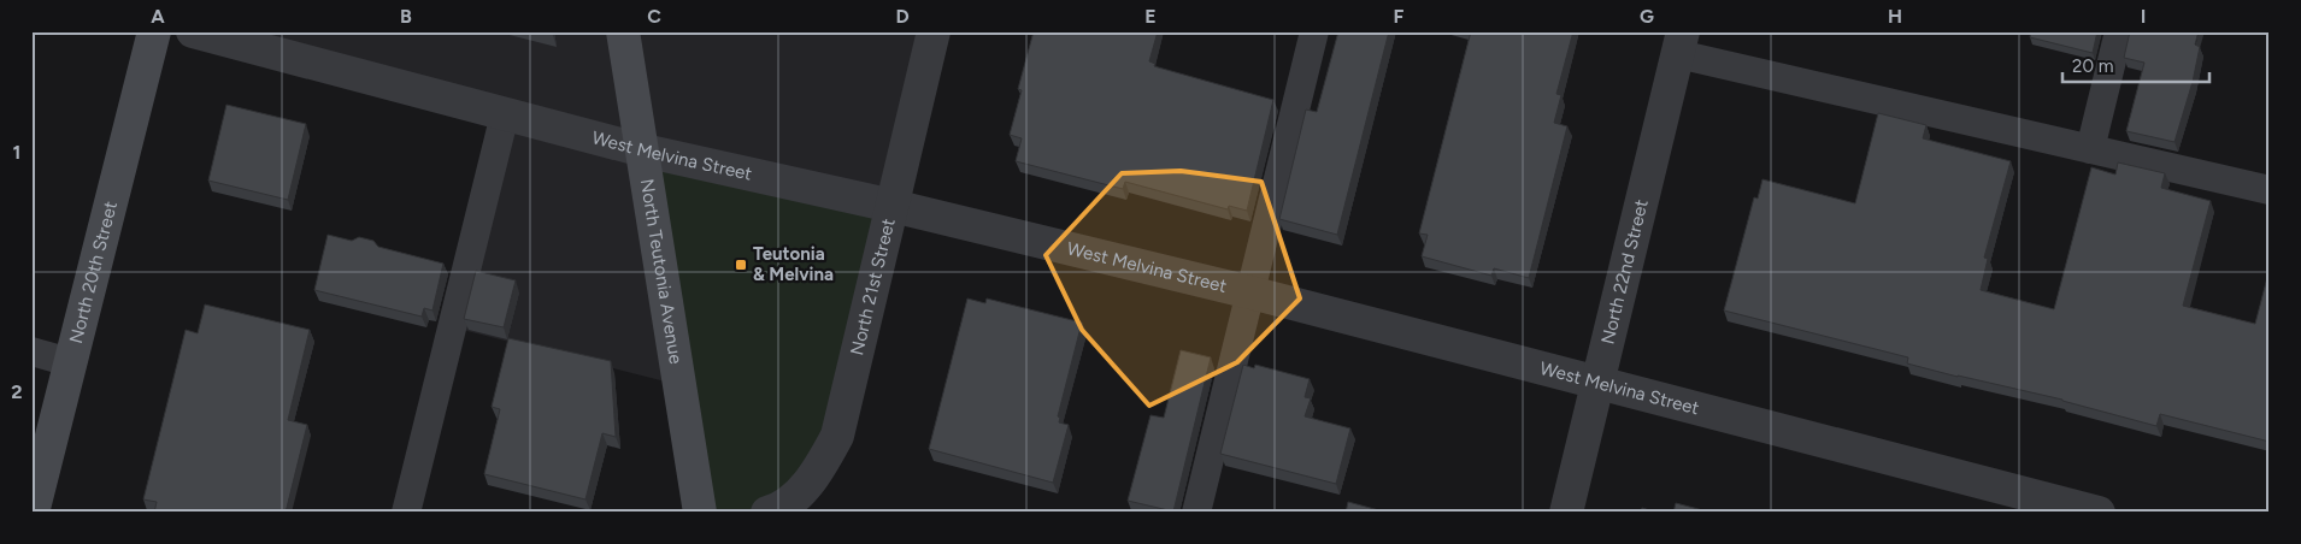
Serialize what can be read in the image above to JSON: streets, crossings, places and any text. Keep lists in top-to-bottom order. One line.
{"streets":{"main road":["North 20th Street","North Teutonia Avenue"],"street":["West Melvina Street","North 22nd Street","North 21st Street"]},"crossings":[["West Melvina Street","North Teutonia Avenue"],["West Melvina Street","North 22nd Street"],["West Melvina Street","North 21st Street"]],"places":{"transit":["Teutonia & Melvina"]},"scale_bar":"20 m","grid":{"columns":["A","B","C","D","E","F","G","H","I"],"rows":["1","2"]}}
